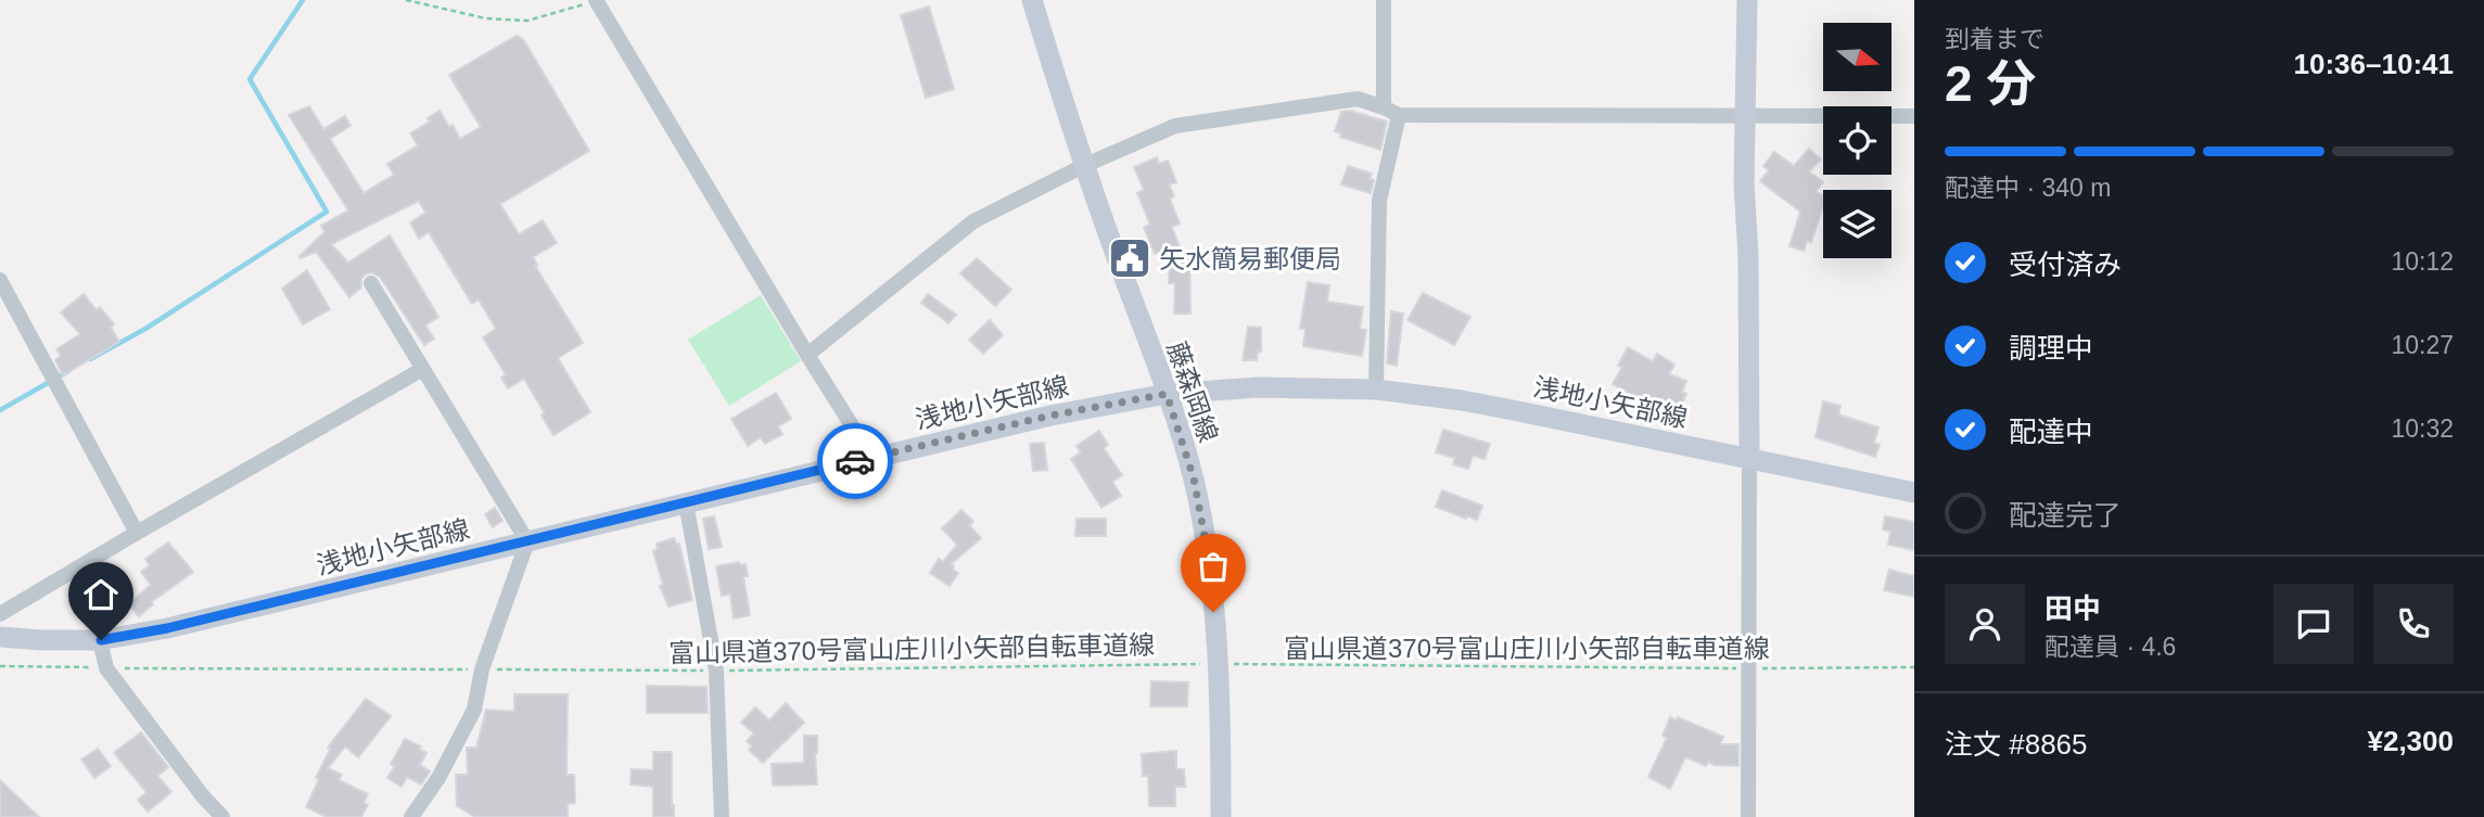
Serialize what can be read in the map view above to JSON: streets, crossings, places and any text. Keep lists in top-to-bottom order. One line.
{"streets":{"main road":["藤森岡線","浅地小矢部線"],"path":["富山県道370号富山庄川小矢部自転車道線"]},"crossings":[["藤森岡線","浅地小矢部線"],["藤森岡線","富山県道370号富山庄川小矢部自転車道線"]],"places":{"public building":["矢水簡易郵便局"]},"north":"right","page":{"heading":["2 分","到着まで","10:36–10:41"],"panel":["田中","配達員 · 4.6","注文 #8865","¥2,300"],"bar":"配達中 · 340 m","list":[["受付済み","10:12"],["調理中","10:27"],["配達中","10:32"],"配達完了"]}}
